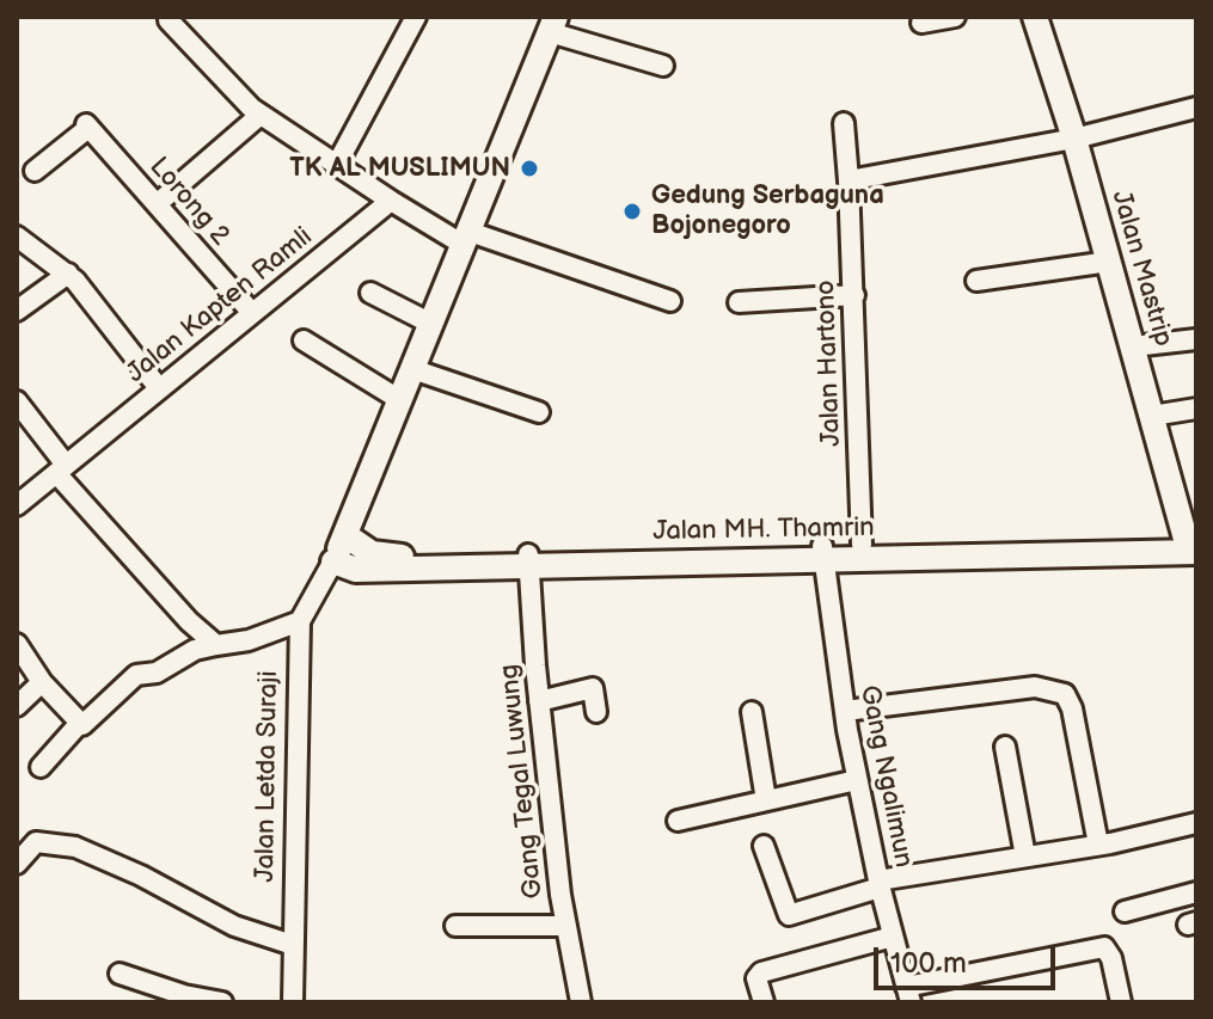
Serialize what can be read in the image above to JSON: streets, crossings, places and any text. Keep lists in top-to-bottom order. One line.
{"streets":{"main road":["Jalan Mastrip","Jalan MH. Thamrin"],"street":["Lorong 2","Jalan Kapten Ramli","Jalan Hartono","Jalan Letda Suraji","Gang Ngalimun","Gang Tegal Luwung"]},"crossings":[["Lorong 2","Jalan Kapten Ramli"],["Jalan Mastrip","Jalan MH. Thamrin"],["Jalan Hartono","Jalan MH. Thamrin"],["Jalan MH. Thamrin","Jalan Letda Suraji"],["Jalan MH. Thamrin","Gang Ngalimun"],["Jalan MH. Thamrin","Gang Tegal Luwung"]],"places":["TK AL MUSLIMUN","Gedung Serbaguna Bojonegoro"],"scale_bar":"100 m"}
